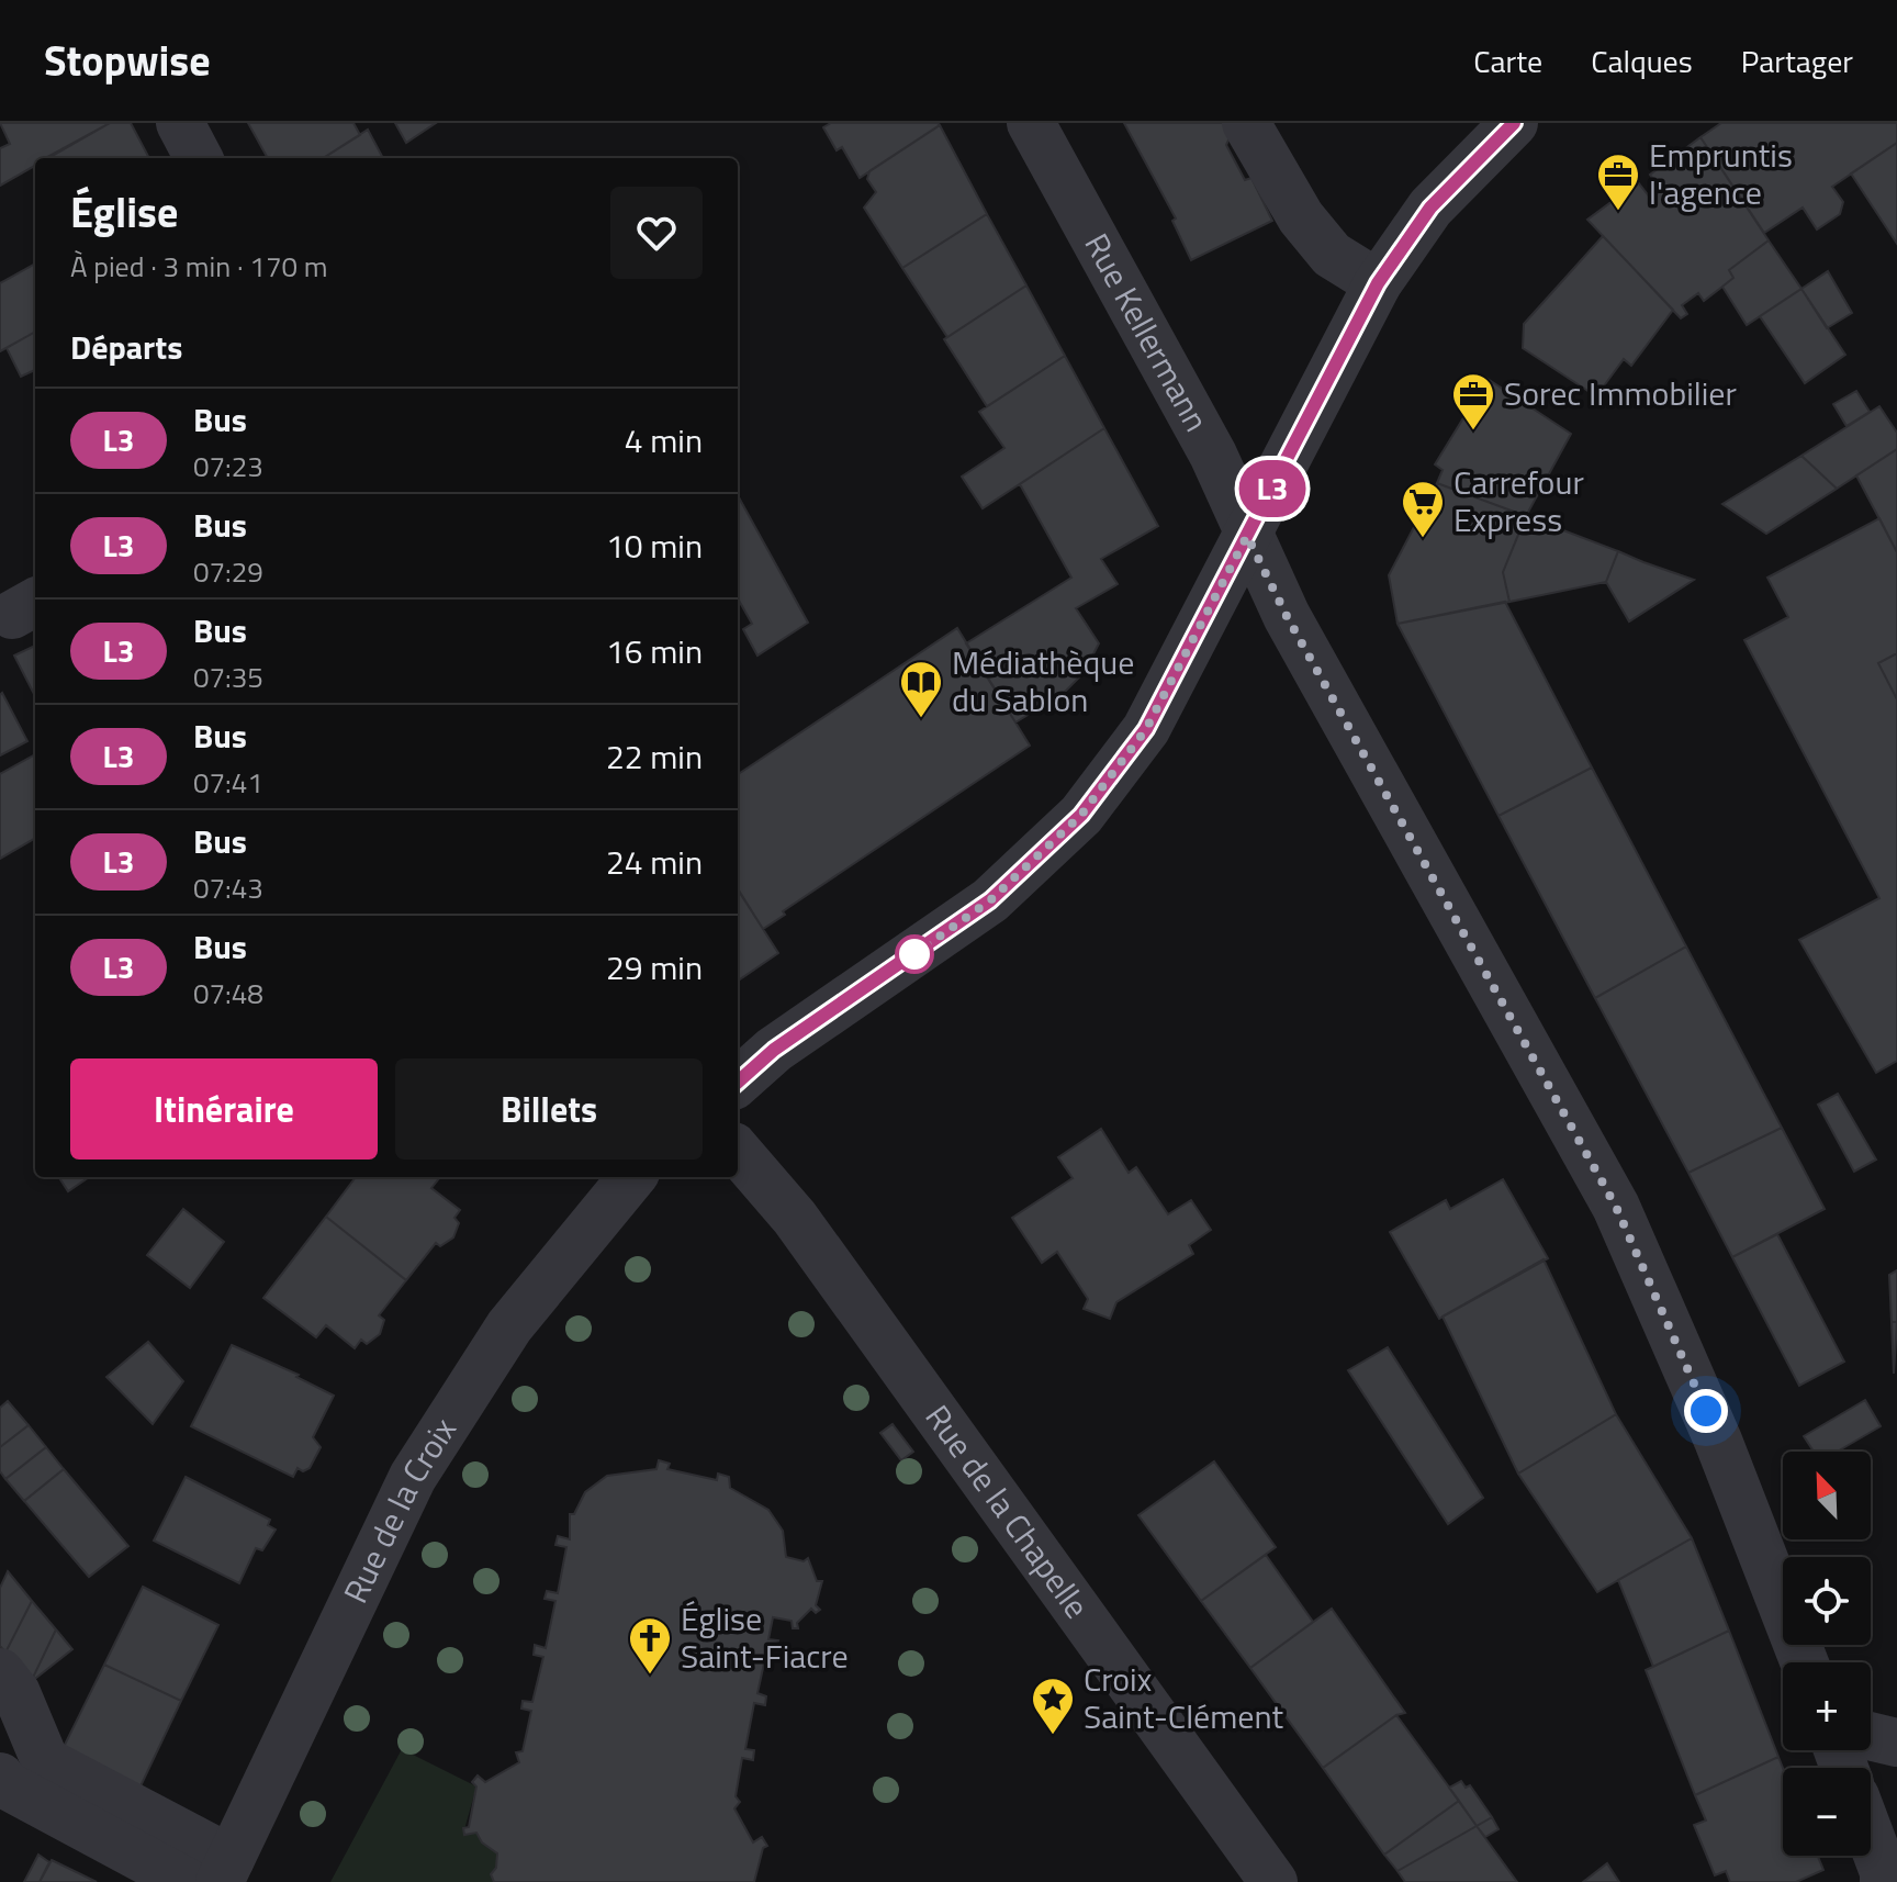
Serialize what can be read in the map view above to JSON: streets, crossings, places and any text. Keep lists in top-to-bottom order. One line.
{"streets":{"street":["Rue Kellermann","Rue de la Chapelle","Rue de la Croix"]},"places":{"office":["Empruntis l'agence","Sorec Immobilier"],"supermarket":["Carrefour Express"],"library":["Médiathèque du Sablon"],"church":["Église Saint-Fiacre"],"place":["Croix Saint-Clément"]},"lines":["bus line L3"],"north":"top left","page":{"header":"Stopwise","nav":["Carte","Calques","Partager"],"on_map":"L3","heading":[["Église","À pied · 3 min · 170 m"],"Départs"],"list":[{"mark":"L3","name":"Bus","note":"07:23","value":"4 min"},{"mark":"L3","name":"Bus","note":"07:29","value":"10 min"},{"mark":"L3","name":"Bus","note":"07:35","value":"16 min"},{"mark":"L3","name":"Bus","note":"07:41","value":"22 min"},{"mark":"L3","name":"Bus","note":"07:43","value":"24 min"},{"mark":"L3","name":"Bus","note":"07:48","value":"29 min"}],"buttons":["Itinéraire","Billets"],"map_buttons":["+","−"]}}
